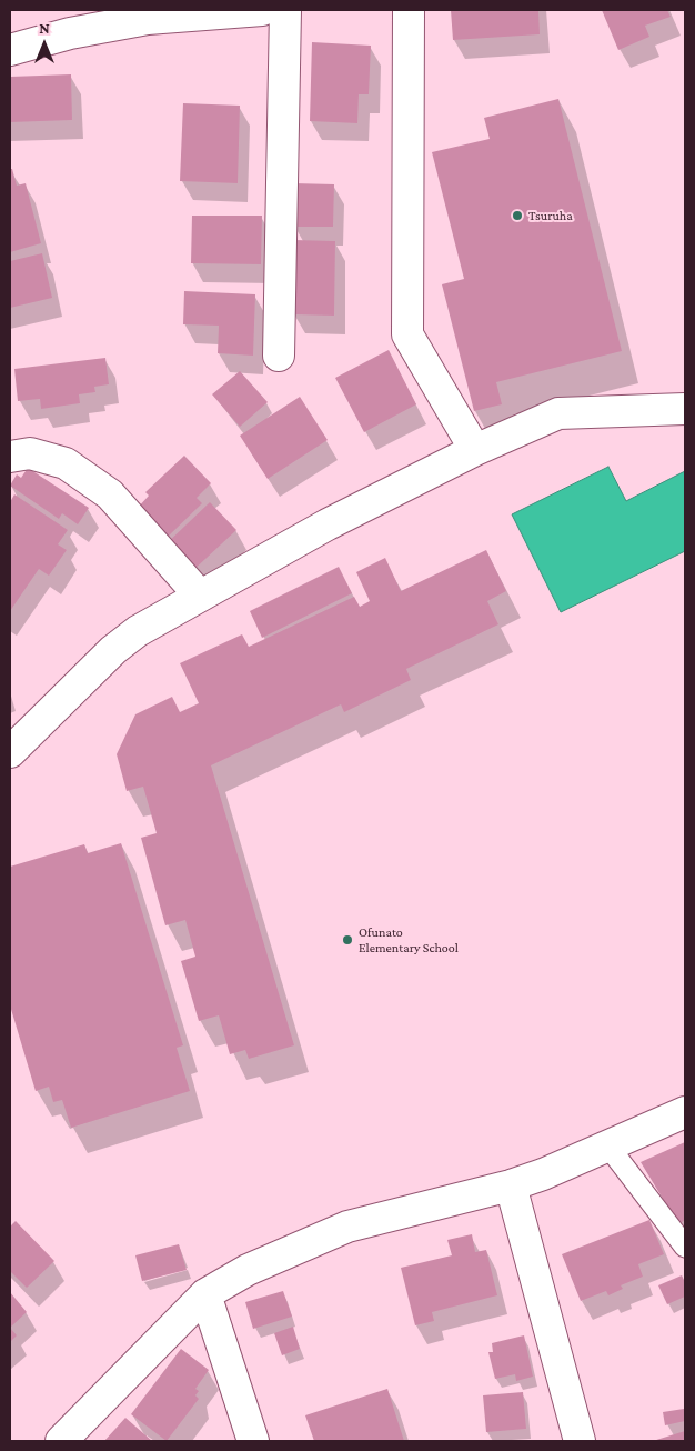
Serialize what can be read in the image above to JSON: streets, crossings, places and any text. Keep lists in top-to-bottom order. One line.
{"places":["Tsuruha","Ofunato Elementary School"],"north":"top"}
